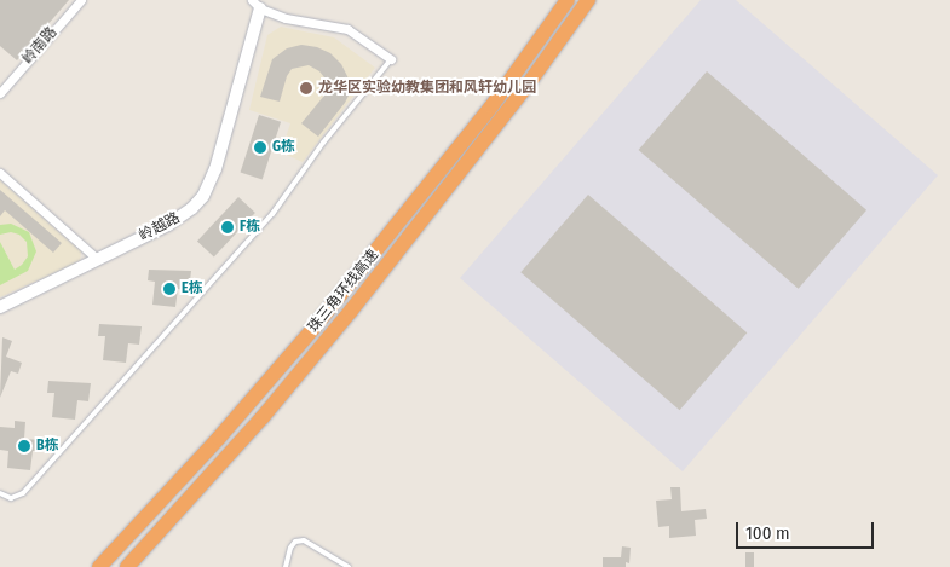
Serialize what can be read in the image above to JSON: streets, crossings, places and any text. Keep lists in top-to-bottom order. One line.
{"streets":{"highway":["珠三角环线高速"],"street":["岭南路","岭越路"]},"places":["龙华区实验幼教集团和风轩幼儿园","G栋","F栋","E栋","B栋"],"scale_bar":"100 m"}
